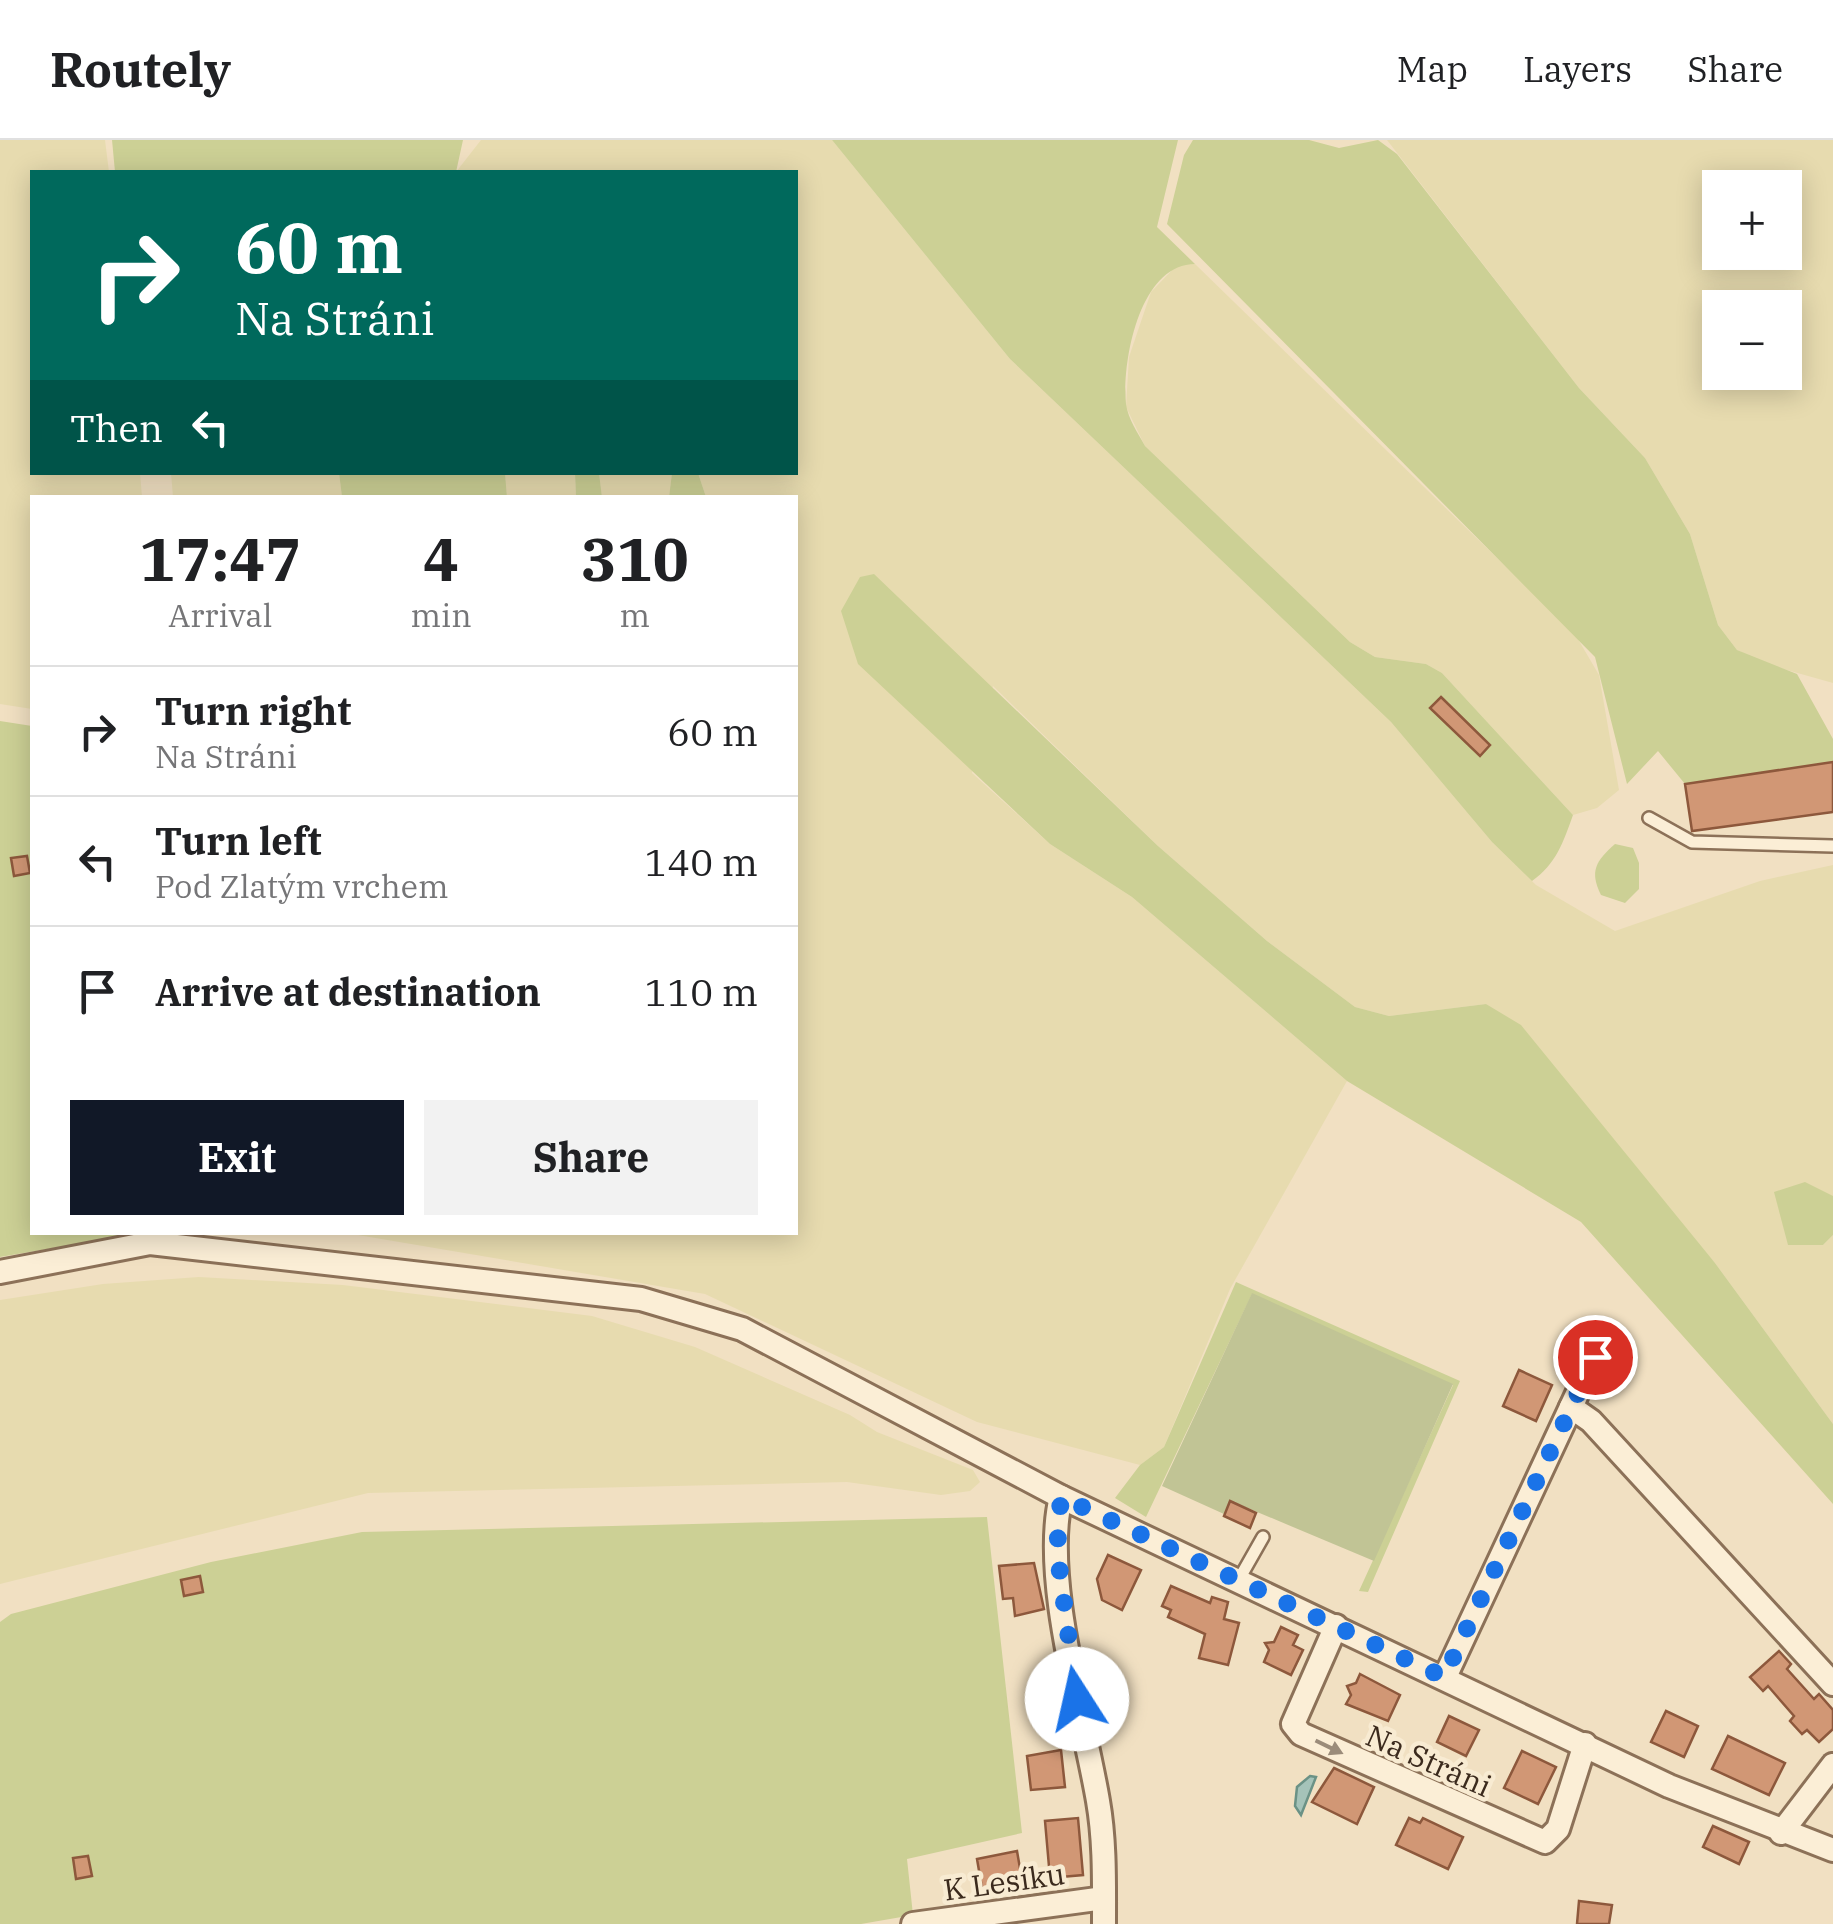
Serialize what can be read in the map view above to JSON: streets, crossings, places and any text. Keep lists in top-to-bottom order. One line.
{"streets":{"street":["Na Stráni","K Lesíku"]},"page":{"header":"Routely","nav":["Map","Layers","Share"],"map_buttons":["+","−"],"turn":["60 m","Na Stráni"],"then":"Then","eta":["17:47","Arrival","4","min","310","m"],"list":[{"name":"Turn right","note":"Na Stráni","value":"60 m"},{"name":"Turn left","note":"Pod Zlatým vrchem","value":"140 m"},{"name":"Arrive at destination","value":"110 m"}],"buttons":["Exit","Share"]}}
